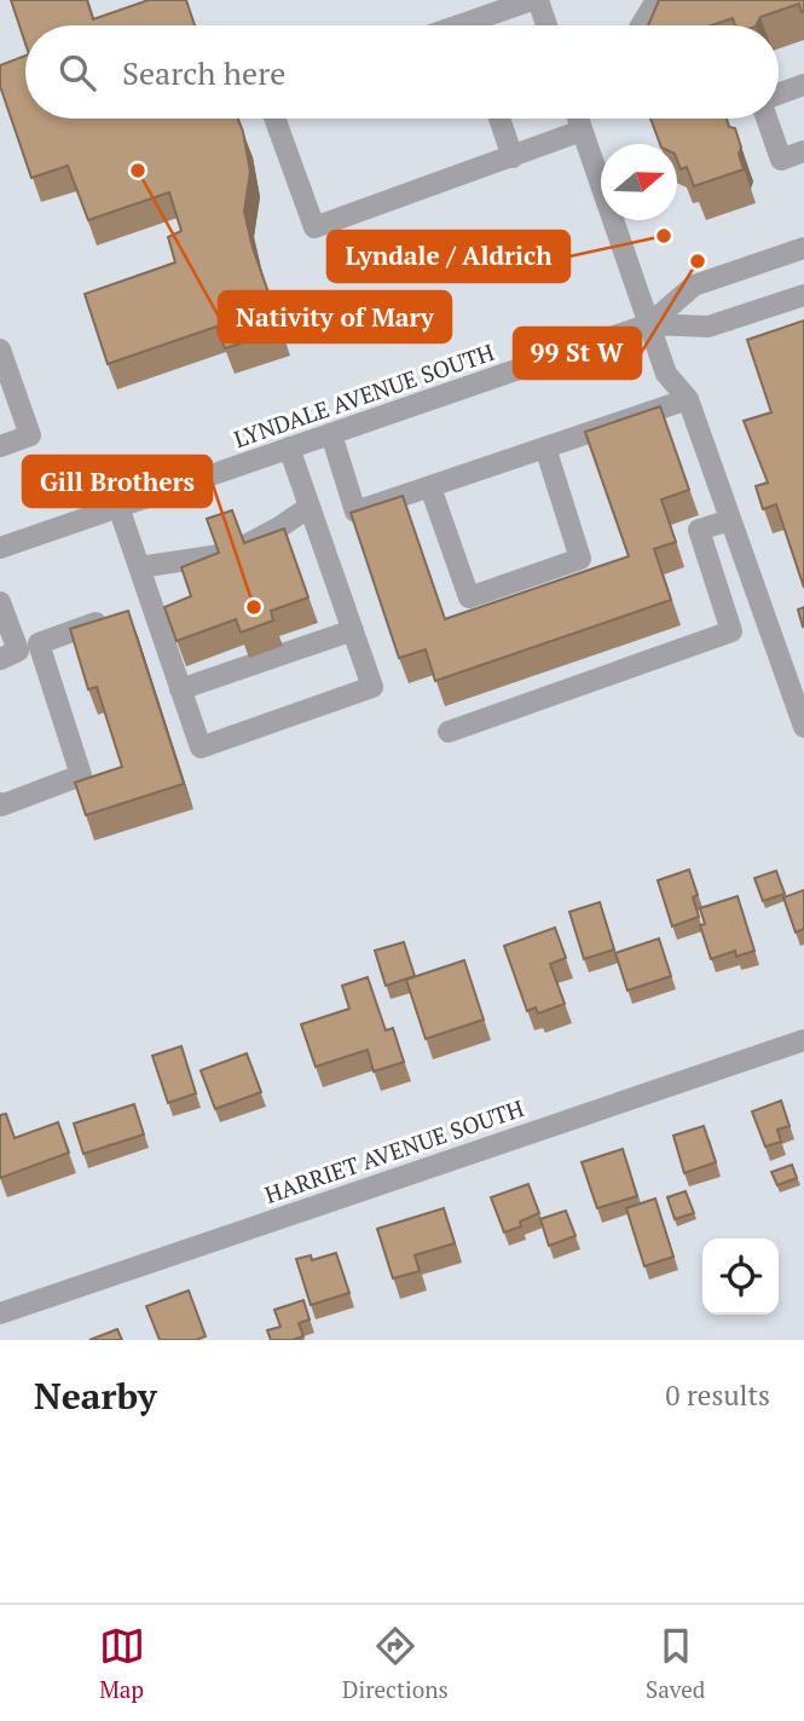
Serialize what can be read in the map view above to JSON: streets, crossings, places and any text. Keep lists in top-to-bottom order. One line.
{"streets":{"street":["LYNDALE AVENUE SOUTH","HARRIET AVENUE SOUTH"]},"places":["Nativity of Mary","Lyndale / Aldrich","99 St W","Gill Brothers"],"north":"right","page":{"search":"Search here","heading":["Nearby","0 results"],"nav":["Map","Directions","Saved"]}}
